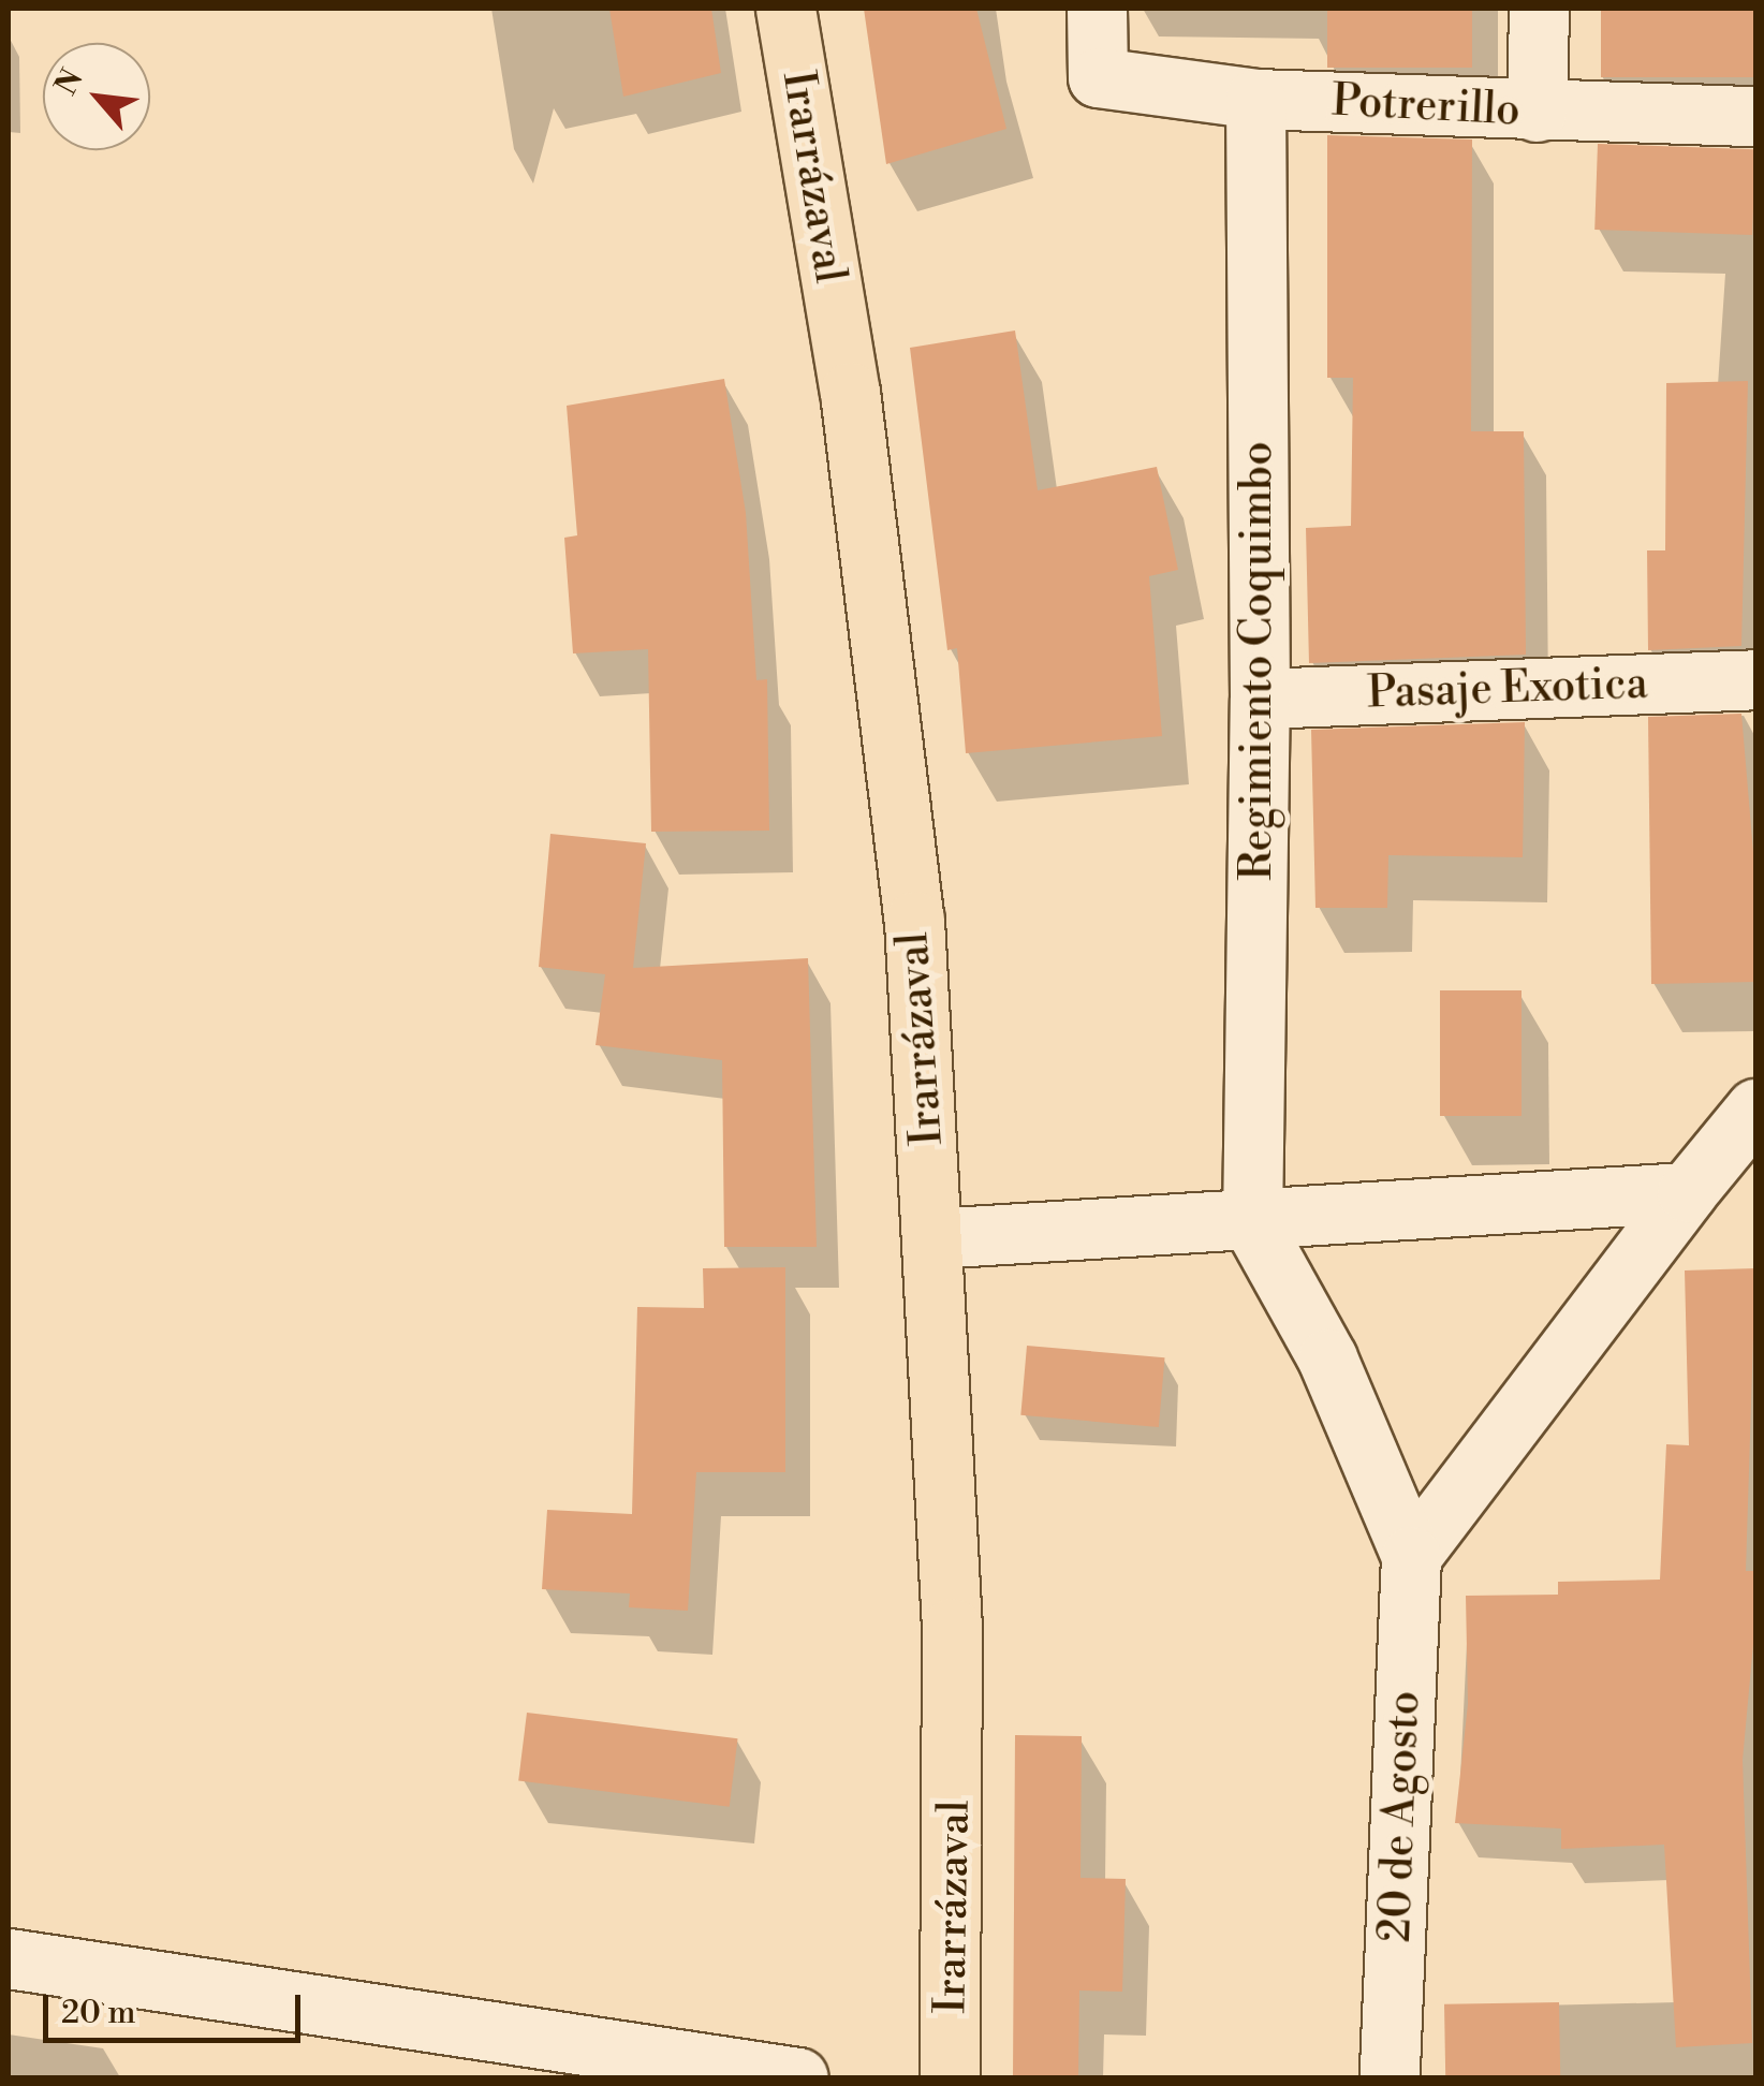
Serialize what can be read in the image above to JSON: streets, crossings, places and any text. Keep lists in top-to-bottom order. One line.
{"streets":{"main road":["Irarrázaval"],"street":["Potrerillo","Regimiento Coquimbo","Pasaje Exotica","20 de Agosto"]},"crossings":[["Potrerillo","Regimiento Coquimbo"],["Regimiento Coquimbo","Pasaje Exotica"],["Regimiento Coquimbo","20 de Agosto"]],"scale_bar":"20 m","north":"top left"}
